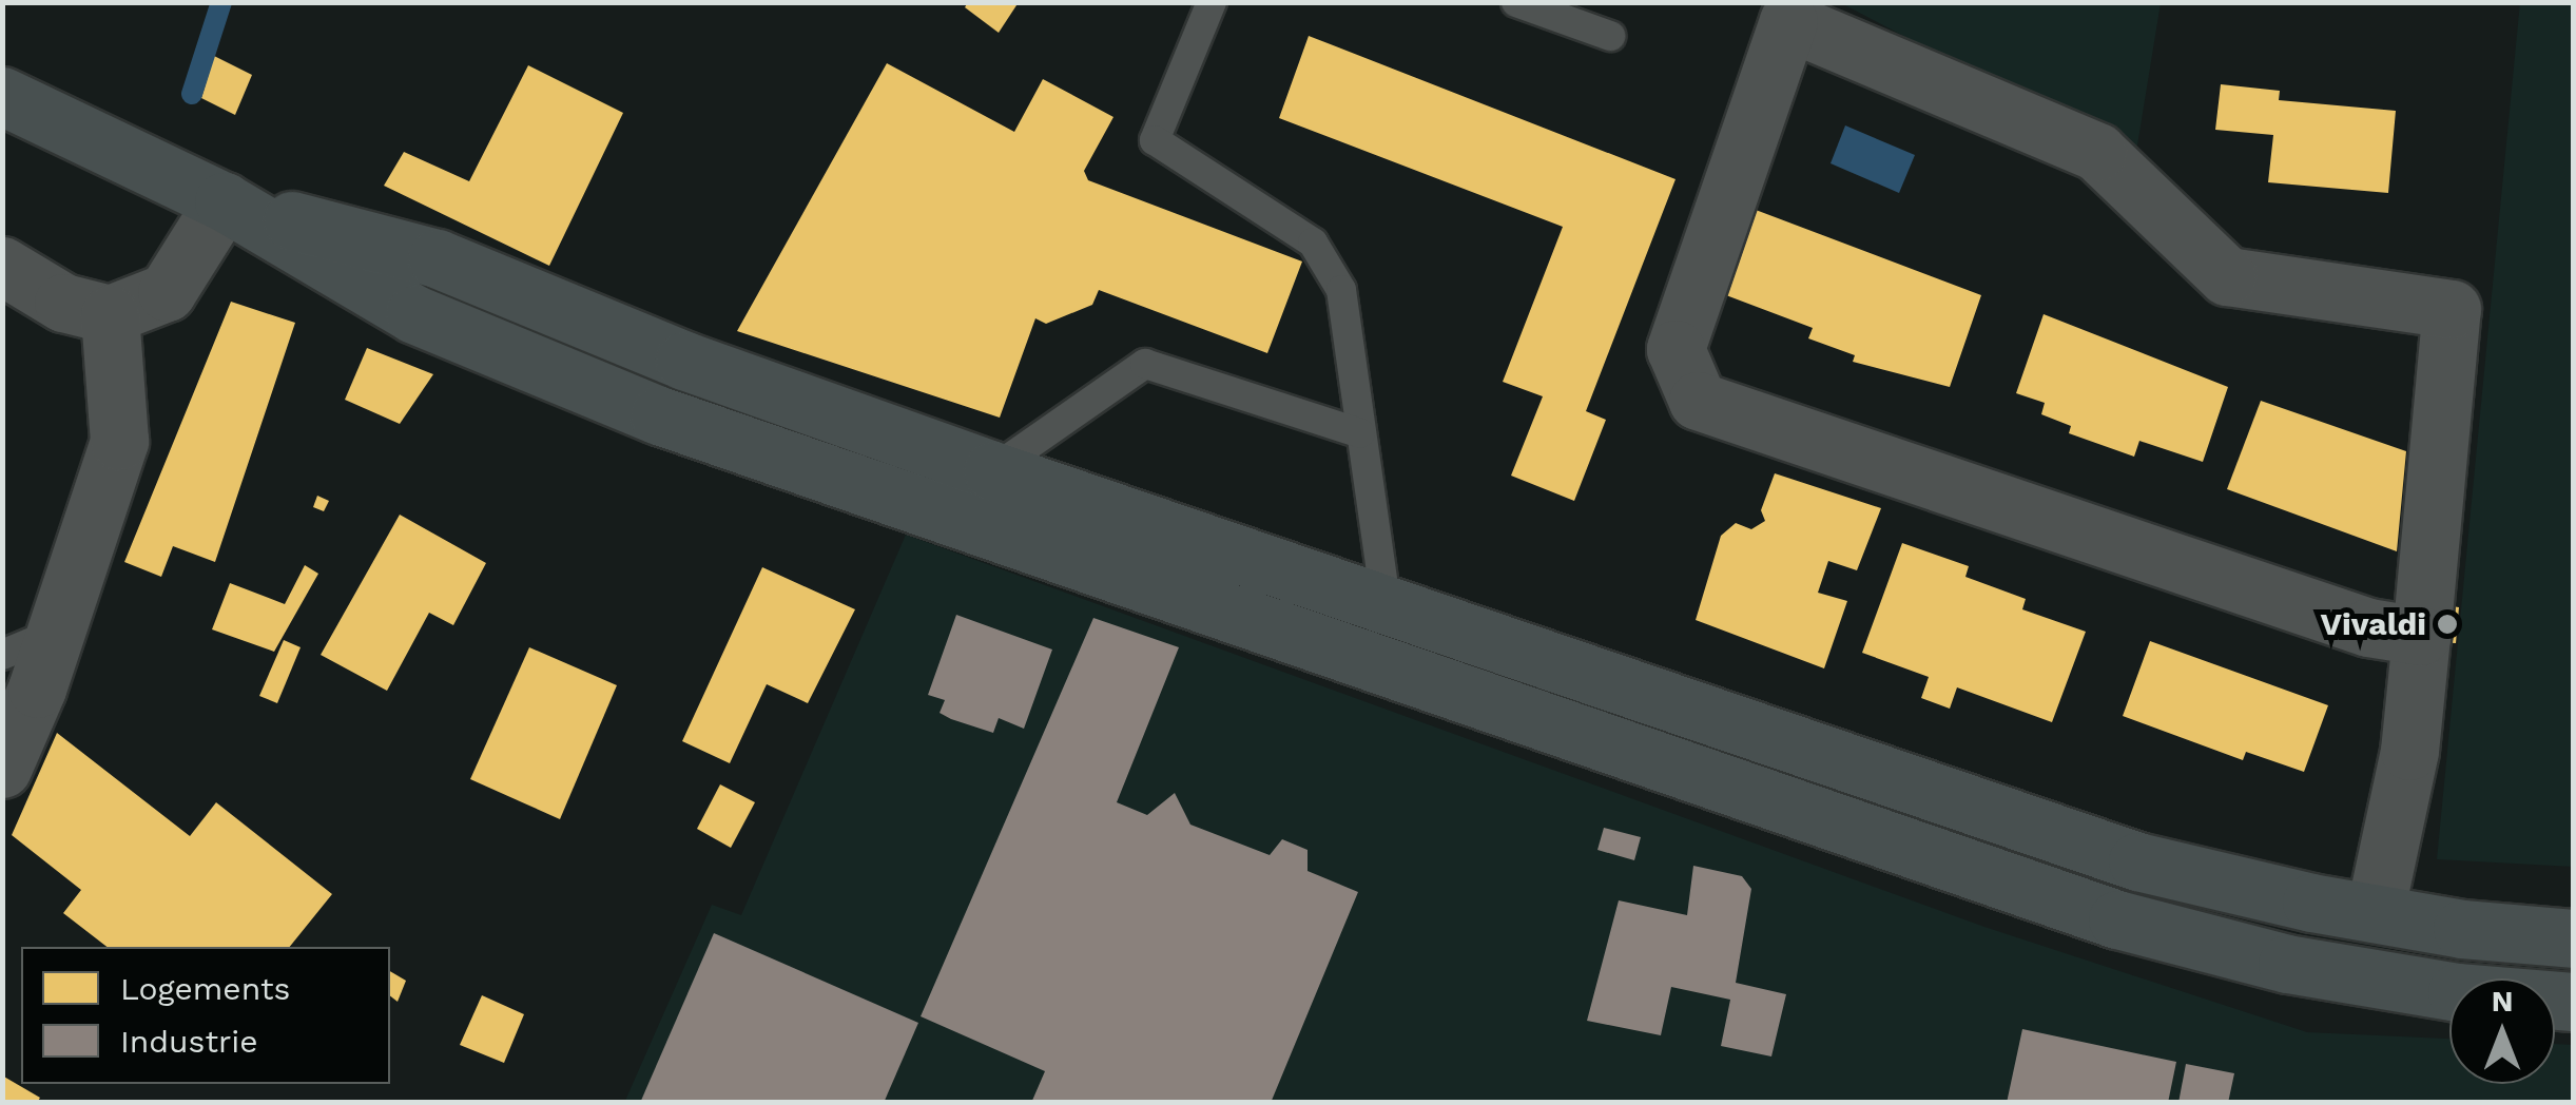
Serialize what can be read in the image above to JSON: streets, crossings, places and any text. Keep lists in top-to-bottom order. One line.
{"places":["Vivaldi"],"legend":["Logements","Industrie"],"north":"top"}
